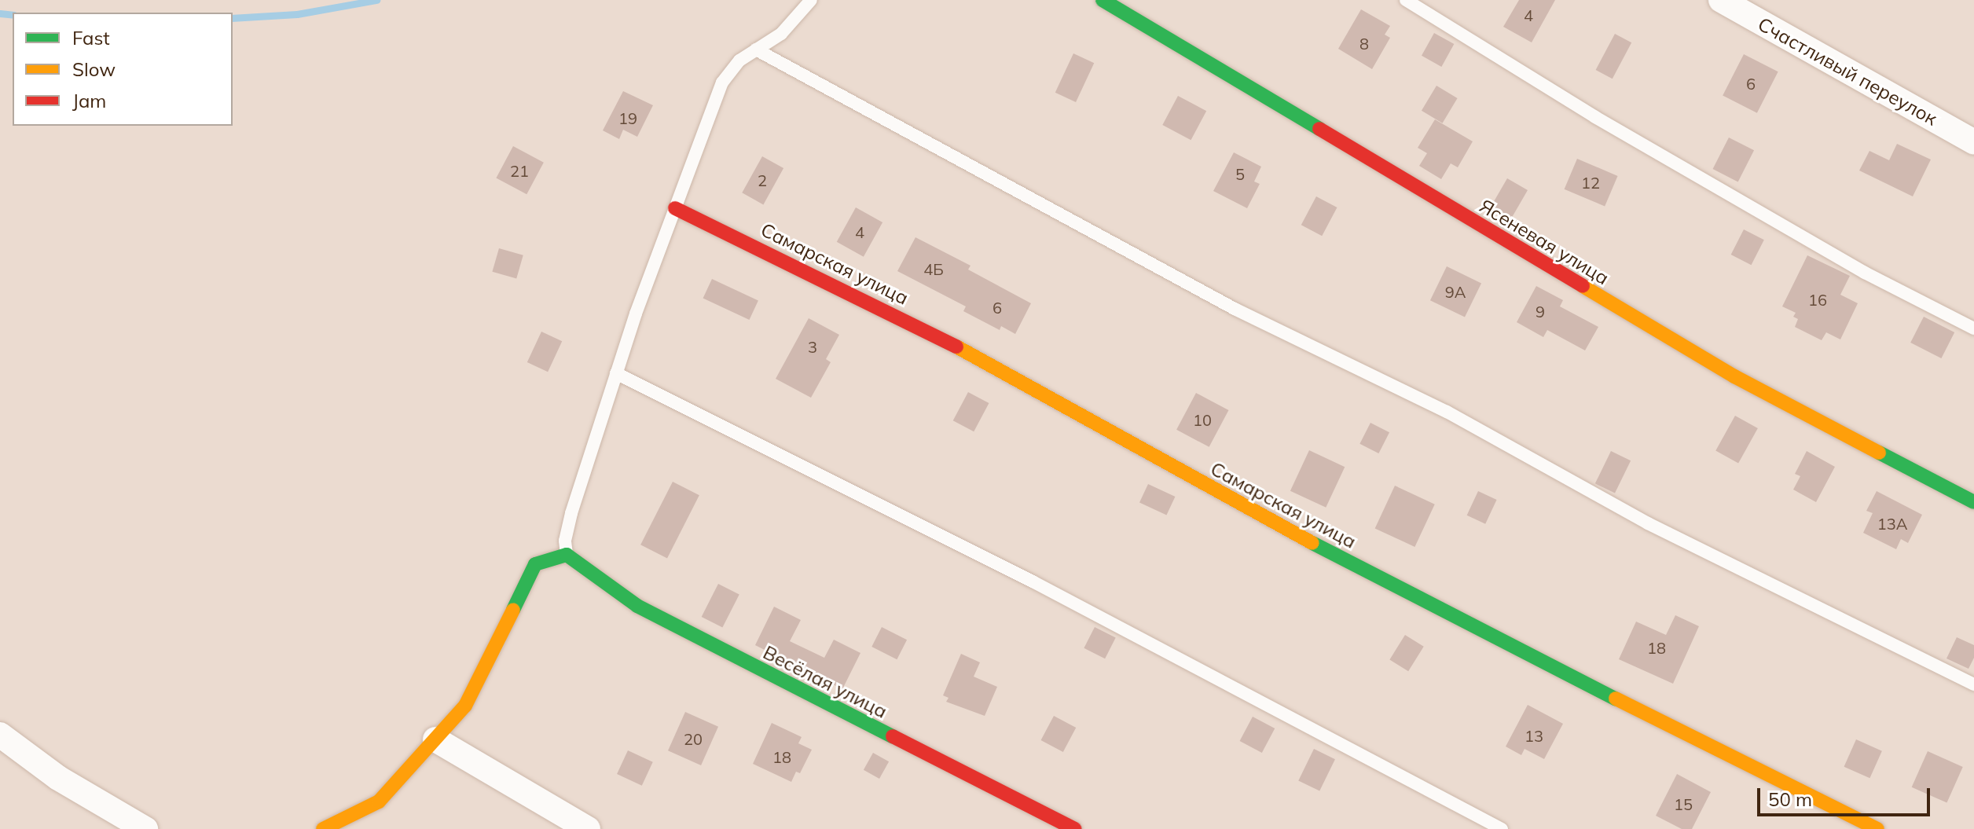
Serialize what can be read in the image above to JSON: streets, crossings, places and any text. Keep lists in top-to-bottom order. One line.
{"streets":{"street":["Счастливый переулок","Ясеневая улица","Самарская улица","Весёлая улица"]},"house_numbers":["4","8","6","19","21","5","2","12","4","4Б","9А","16","6","9","3","10","13А","18","13","20","18","15"],"legend":["Fast","Slow","Jam"],"scale_bar":"50 m"}
